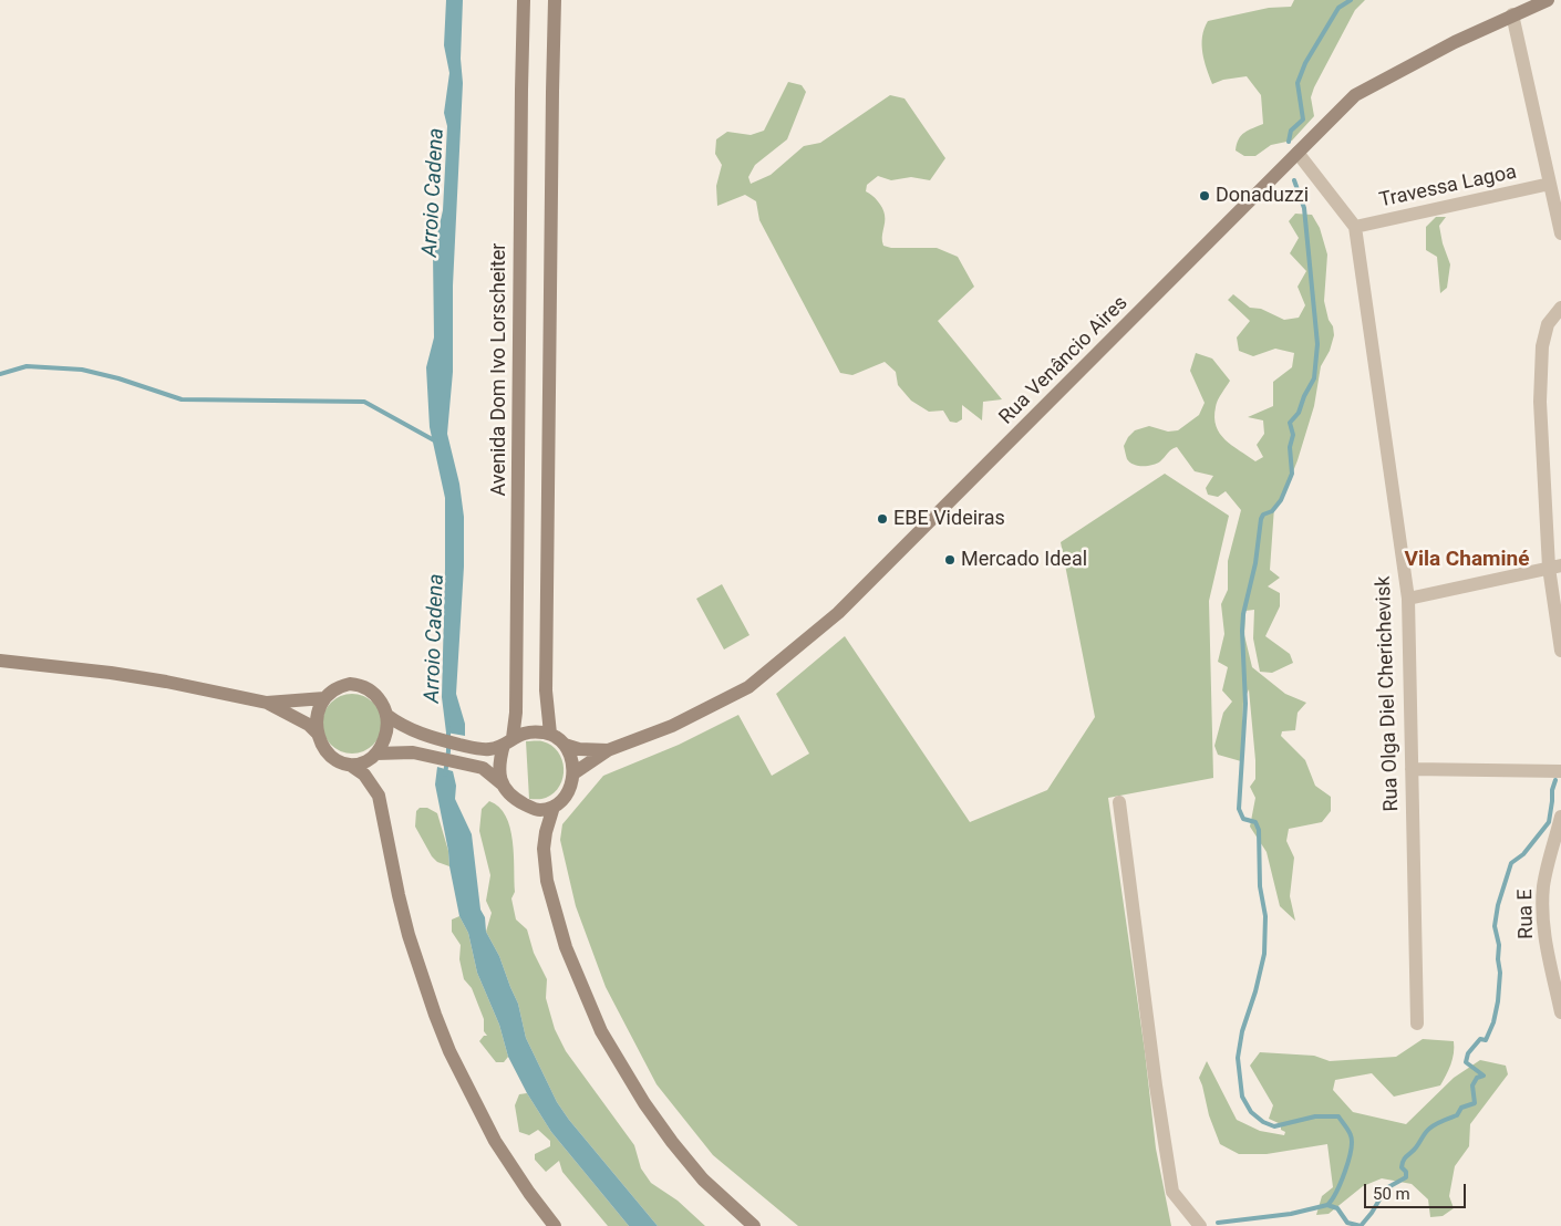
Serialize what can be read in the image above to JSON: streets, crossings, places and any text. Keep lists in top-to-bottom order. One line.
{"streets":{"main road":["Rua Venâncio Aires","Avenida Dom Ivo Lorscheiter"],"street":["Travessa Lagoa","Rua Olga Diel Cherichevisk","Rua E"]},"crossings":[["Travessa Lagoa","Rua Olga Diel Cherichevisk"],["Rua Venâncio Aires","Avenida Dom Ivo Lorscheiter"],["Rua Venâncio Aires","Rua Olga Diel Cherichevisk"]],"districts":["Vila Chaminé"],"water":["Arroio Cadena"],"places":["Donaduzzi","EBE Videiras","Mercado Ideal"],"scale_bar":"50 m"}
